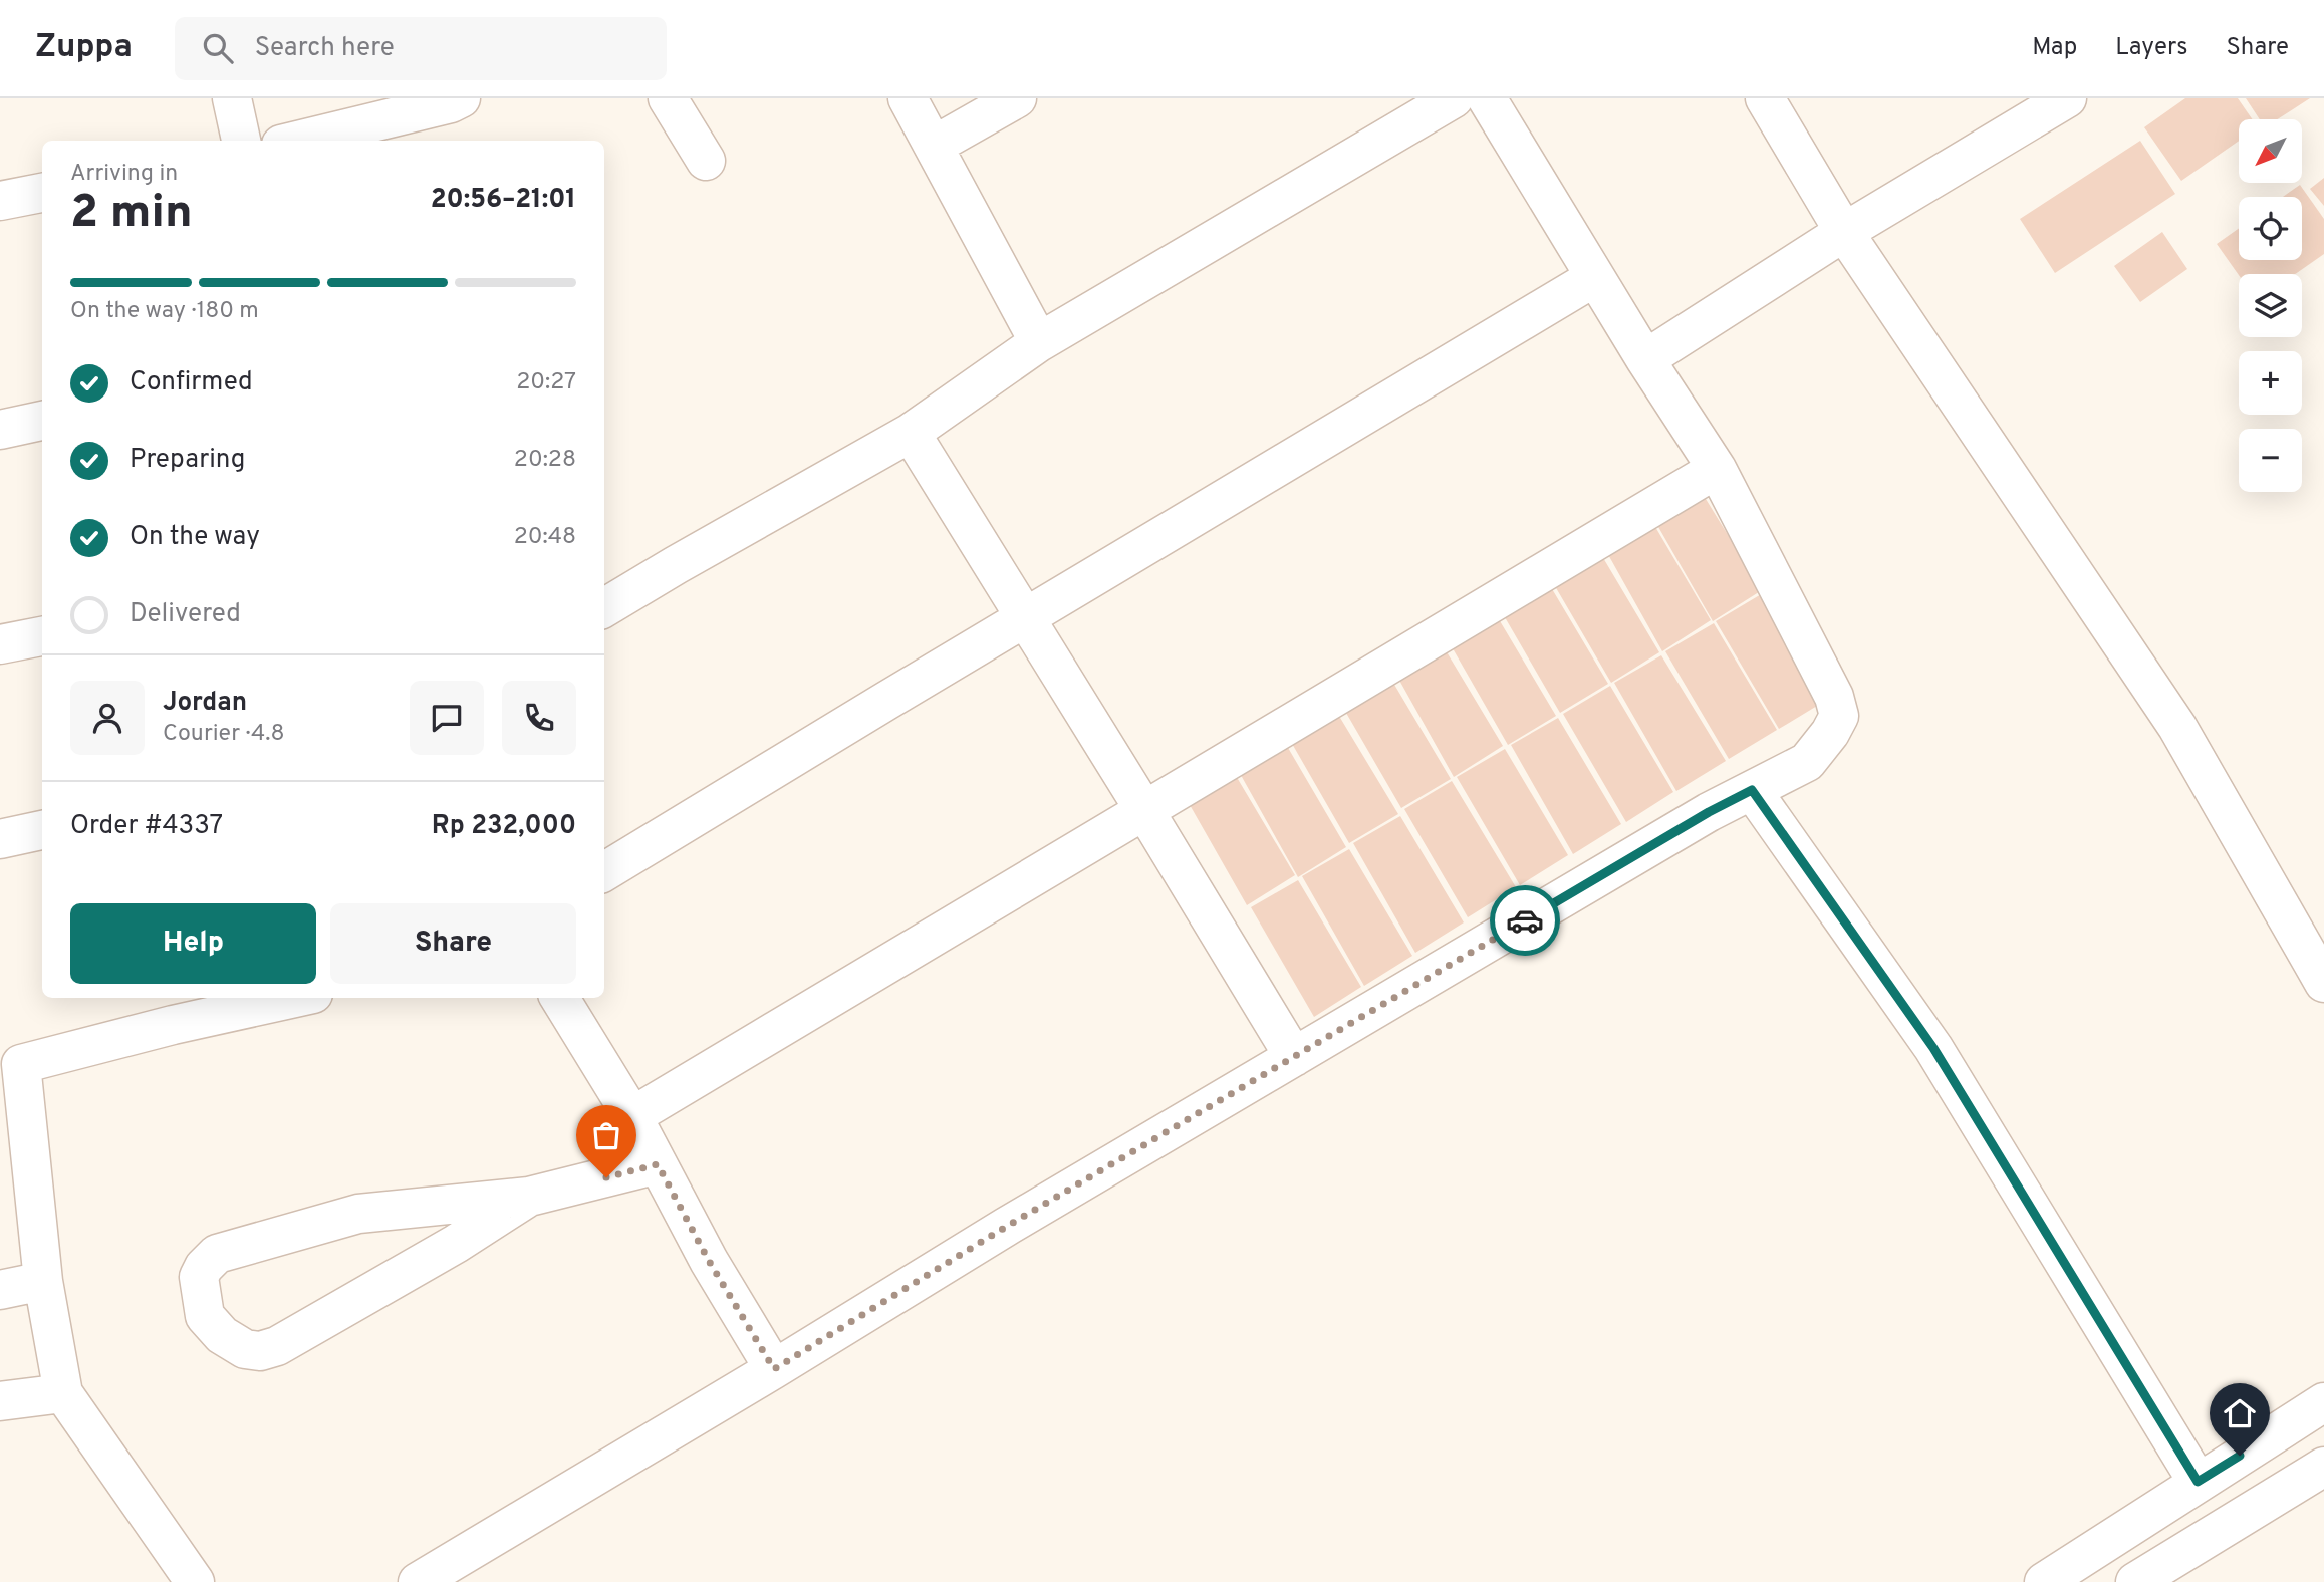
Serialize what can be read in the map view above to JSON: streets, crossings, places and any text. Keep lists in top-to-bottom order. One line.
{"north":"bottom left","page":{"header":"Zuppa","search":"Search here","nav":["Map","Layers","Share"],"map_buttons":["+","−"],"heading":["2 min","Arriving in","20:56–21:01"],"panel":["Jordan","Courier · 4.8","Order #4337","Rp 232,000"],"bar":"On the way · 180 m","list":[["Confirmed","20:27"],["Preparing","20:28"],["On the way","20:48"],"Delivered"],"buttons":["Help","Share"]}}
